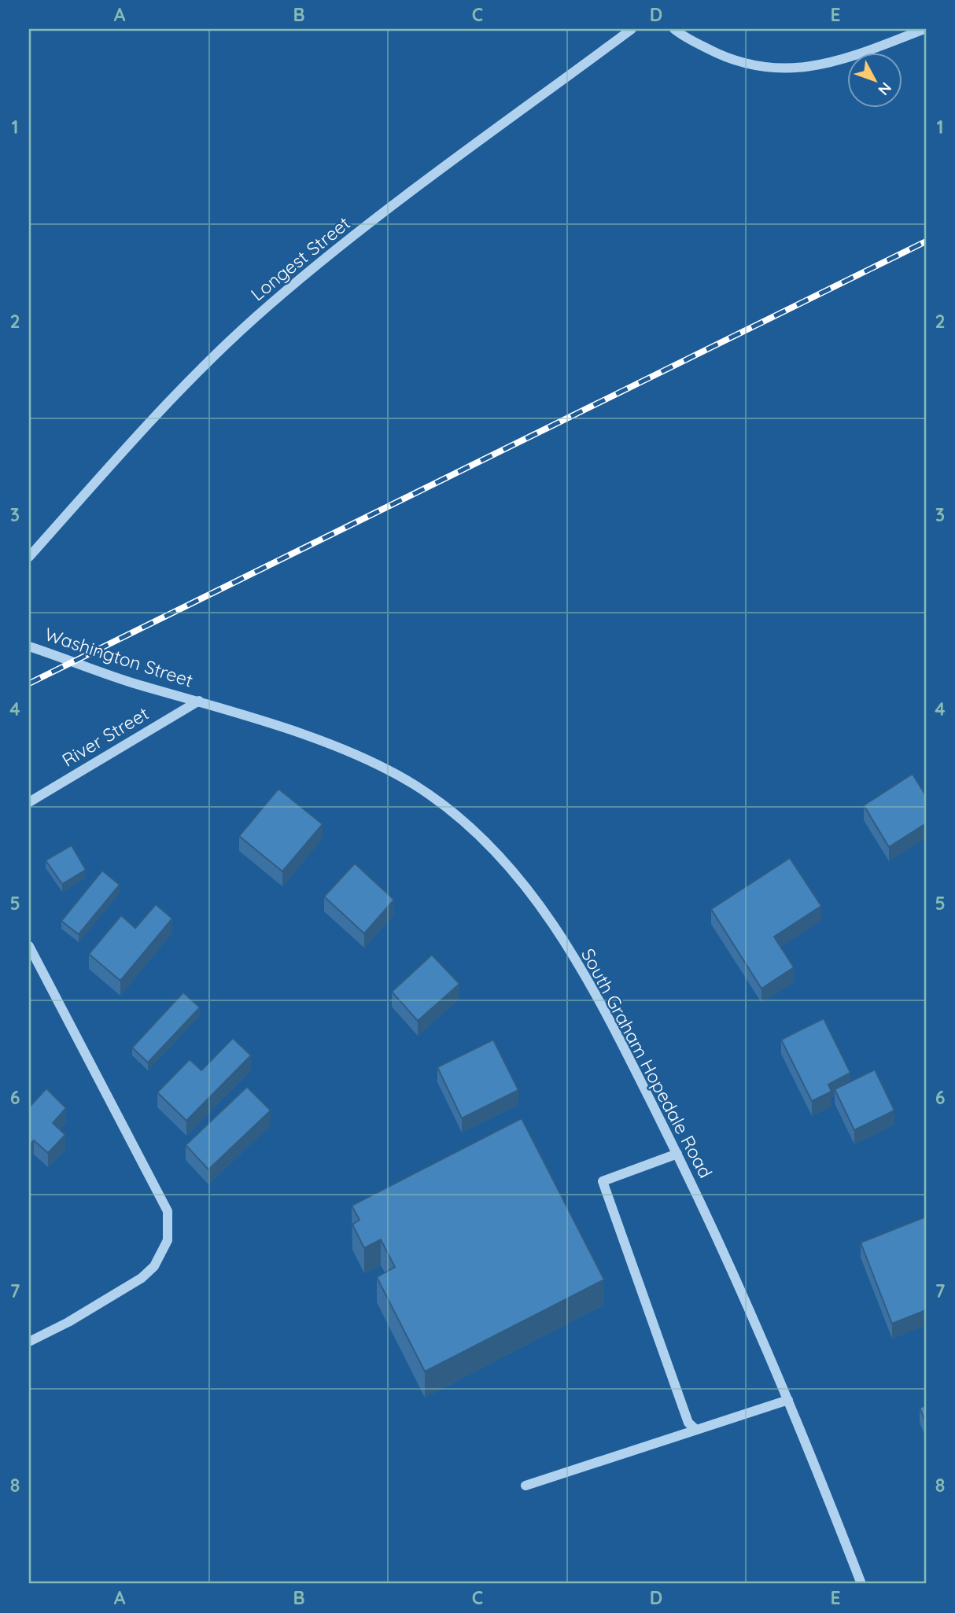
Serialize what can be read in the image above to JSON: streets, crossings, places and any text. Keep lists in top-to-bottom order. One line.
{"streets":{"street":["Longest Street","Washington Street","River Street","South Graham Hopedale Road"]},"crossings":[["Washington Street","River Street"],["Washington Street","South Graham Hopedale Road"],["River Street","South Graham Hopedale Road"]],"north":"bottom right","grid":{"columns":["A","B","C","D","E"],"rows":["1","2","3","4","5","6","7","8"]}}
